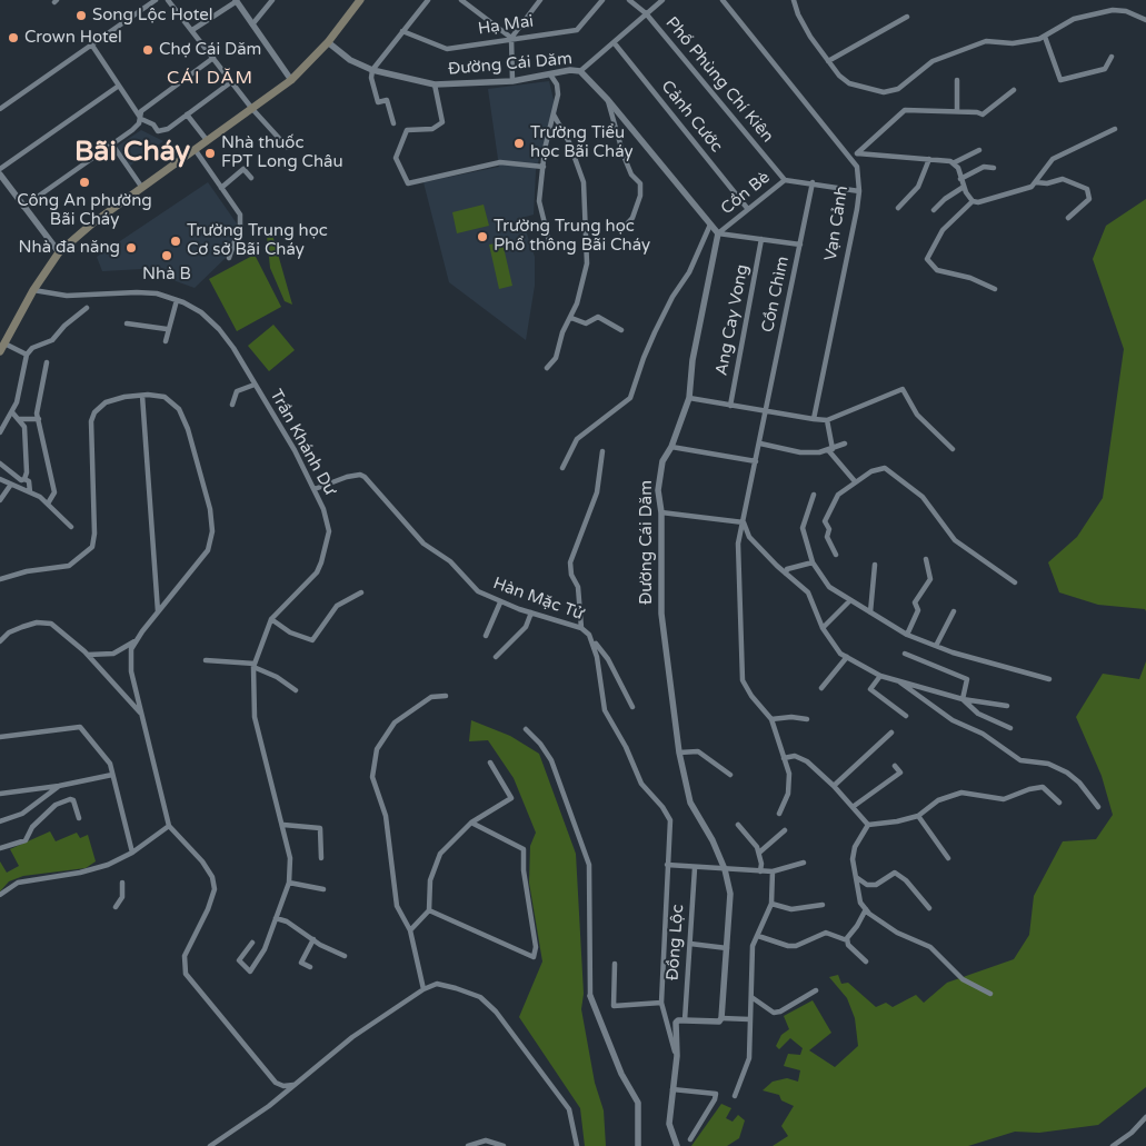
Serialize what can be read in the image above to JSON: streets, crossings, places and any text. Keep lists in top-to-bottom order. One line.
{"streets":{"street":["Hạ Mai","Đường Cái Dăm","Phố Phùng Chí Kiên","Cảnh Cước","Cồn Bè","Vạn Cảnh","Cồn Chìm","Ang Cay Vong","Trần Khánh Dư","Hàn Mặc Tử","Đồng Lộc"]},"crossings":[["Đường Cái Dăm","Cồn Bè"],["Phố Phùng Chí Kiên","Cồn Bè"],["Cảnh Cước","Cồn Bè"],["Cồn Bè","Vạn Cảnh"],["Cồn Bè","Cồn Chìm"],["Trần Khánh Dư","Hàn Mặc Tử"]],"districts":["CÁI DĂM","Bãi Cháy"],"places":["Song Lộc Hotel","Crown Hotel","Chợ Cái Dăm","Trường Tiểu học Bãi Cháy","Nhà thuốc FPT Long Châu","Công An phường Bãi Cháy","Trường Trung học Phổ thông Bãi Cháy","Trường Trung học Cơ sở Bãi Cháy","Nhà đa năng","Nhà B"]}
